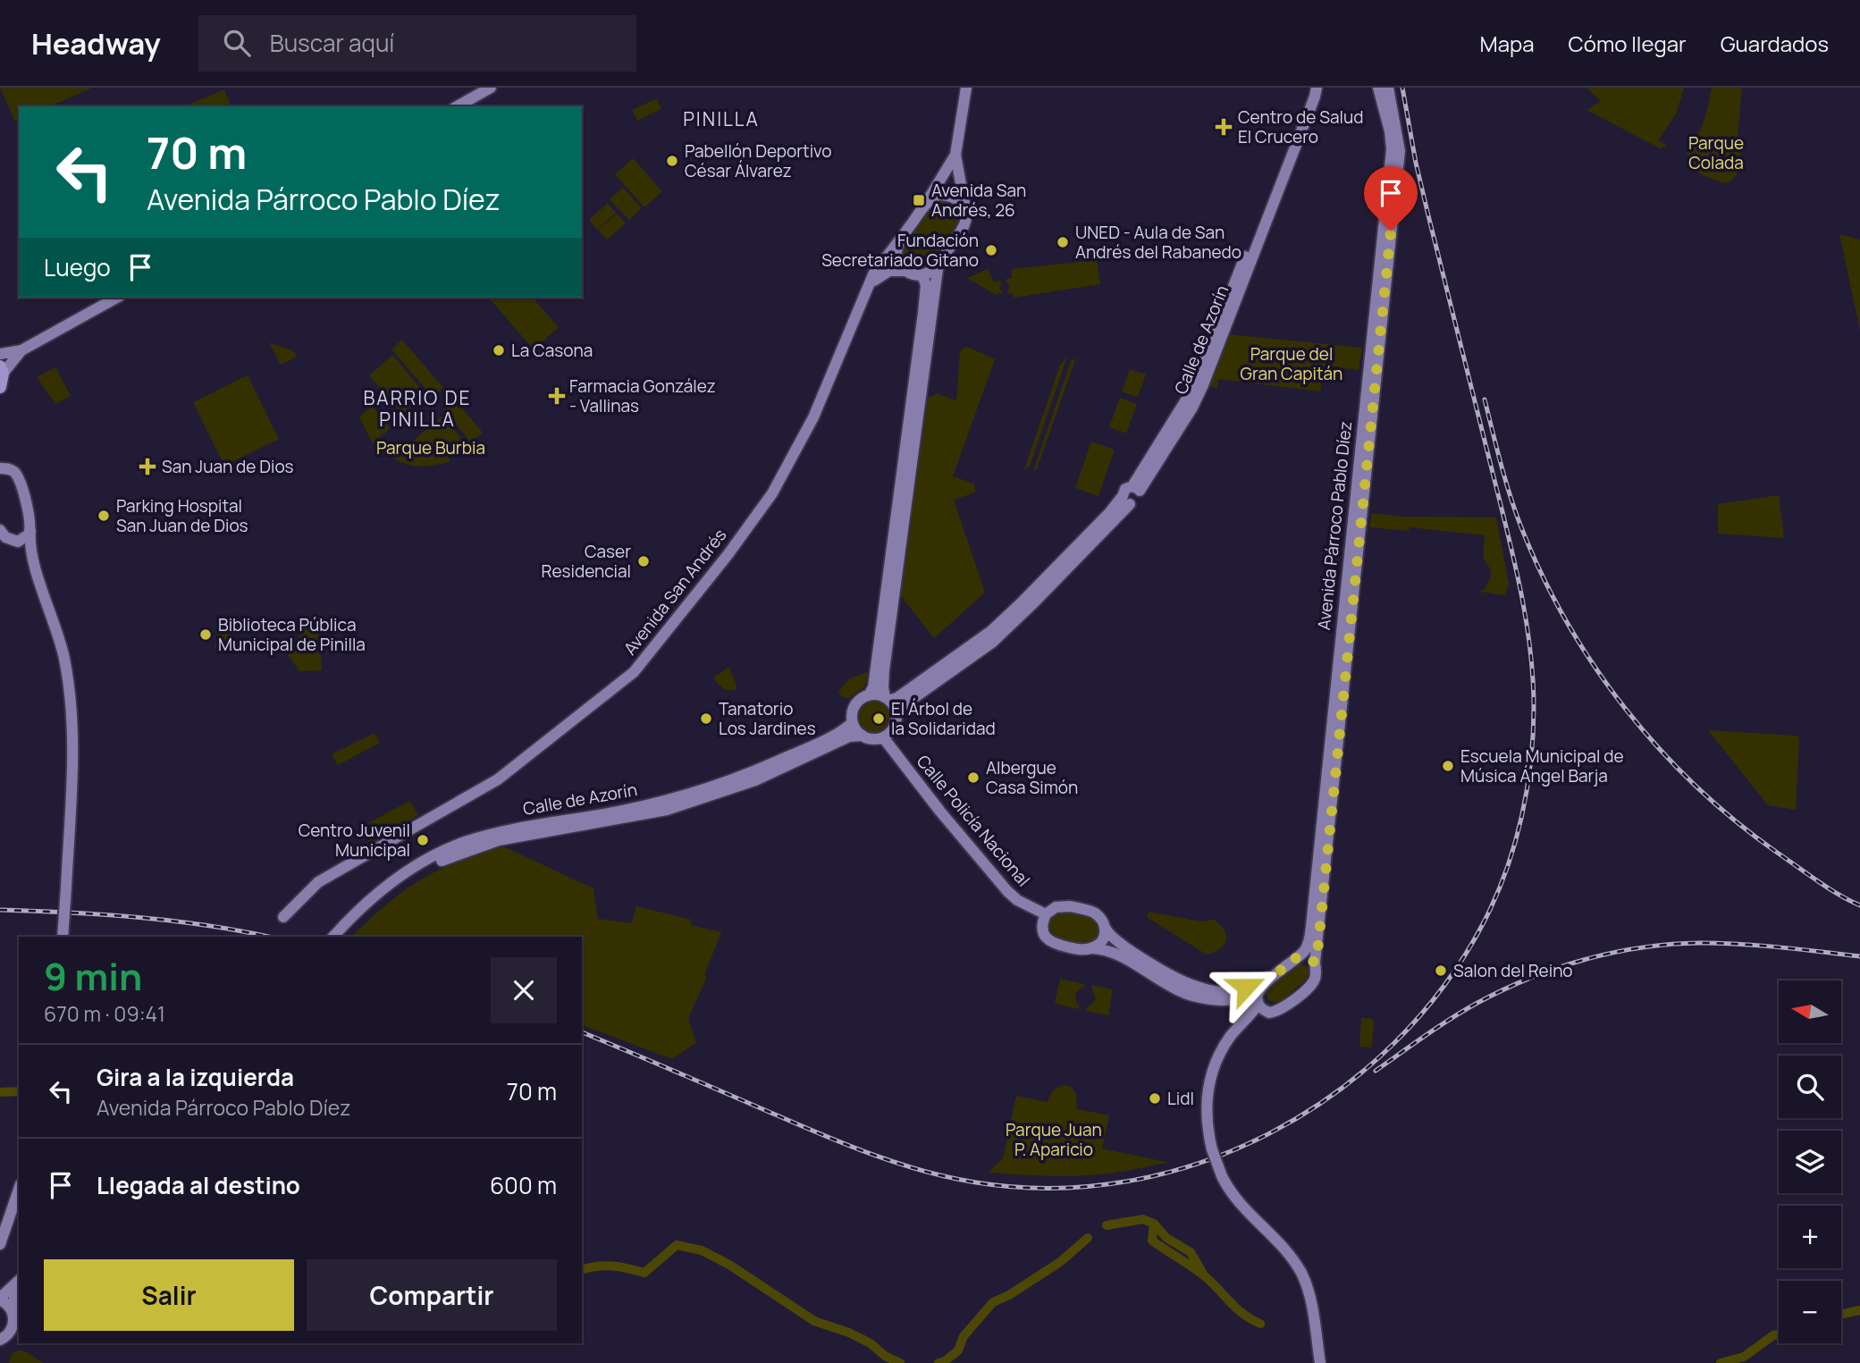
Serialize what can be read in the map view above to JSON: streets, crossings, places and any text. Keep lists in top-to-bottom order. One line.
{"streets":{"main road":["Calle de Azorín","Avenida Párroco Pablo Díez","Avenida San Andrés","Calle Policía Nacional"]},"crossings":[["Calle de Azorín","Calle Policía Nacional"]],"districts":["PINILLA","BARRIO DE PINILLA"],"parks":["Parque Colada","Parque del Gran Capitán","Parque Burbia","Parque Juan P. Aparicio"],"places":{"health":["Centro de Salud El Crucero","Farmacia González - Vallinas","San Juan de Dios"],"other":["Pabellón Deportivo César Álvarez","UNED - Aula de San Andrés del Rabanedo","Fundación Secretariado Gitano","La Casona","Parking Hospital San Juan de Dios","Caser Residencial","Biblioteca Pública Municipal de Pinilla","Tanatorio Los Jardines","El Árbol de la Solidaridad","Escuela Municipal de Música Ángel Barja","Albergue Casa Simón","Centro Juvenil Municipal","Salon del Reino","Lidl"],"transit":["Avenida San Andrés, 26"]},"north":"left","page":{"header":"Headway","search":"Buscar aquí","nav":["Mapa","Cómo llegar","Guardados"],"turn":["70 m","Avenida Párroco Pablo Díez"],"then":"Luego","heading":["9 min","670 m · 09:41"],"map_buttons":["+","−"],"list":[{"name":"Gira a la izquierda","note":"Avenida Párroco Pablo Díez","value":"70 m"},{"name":"Llegada al destino","value":"600 m"}],"buttons":["Salir","Compartir"]}}
